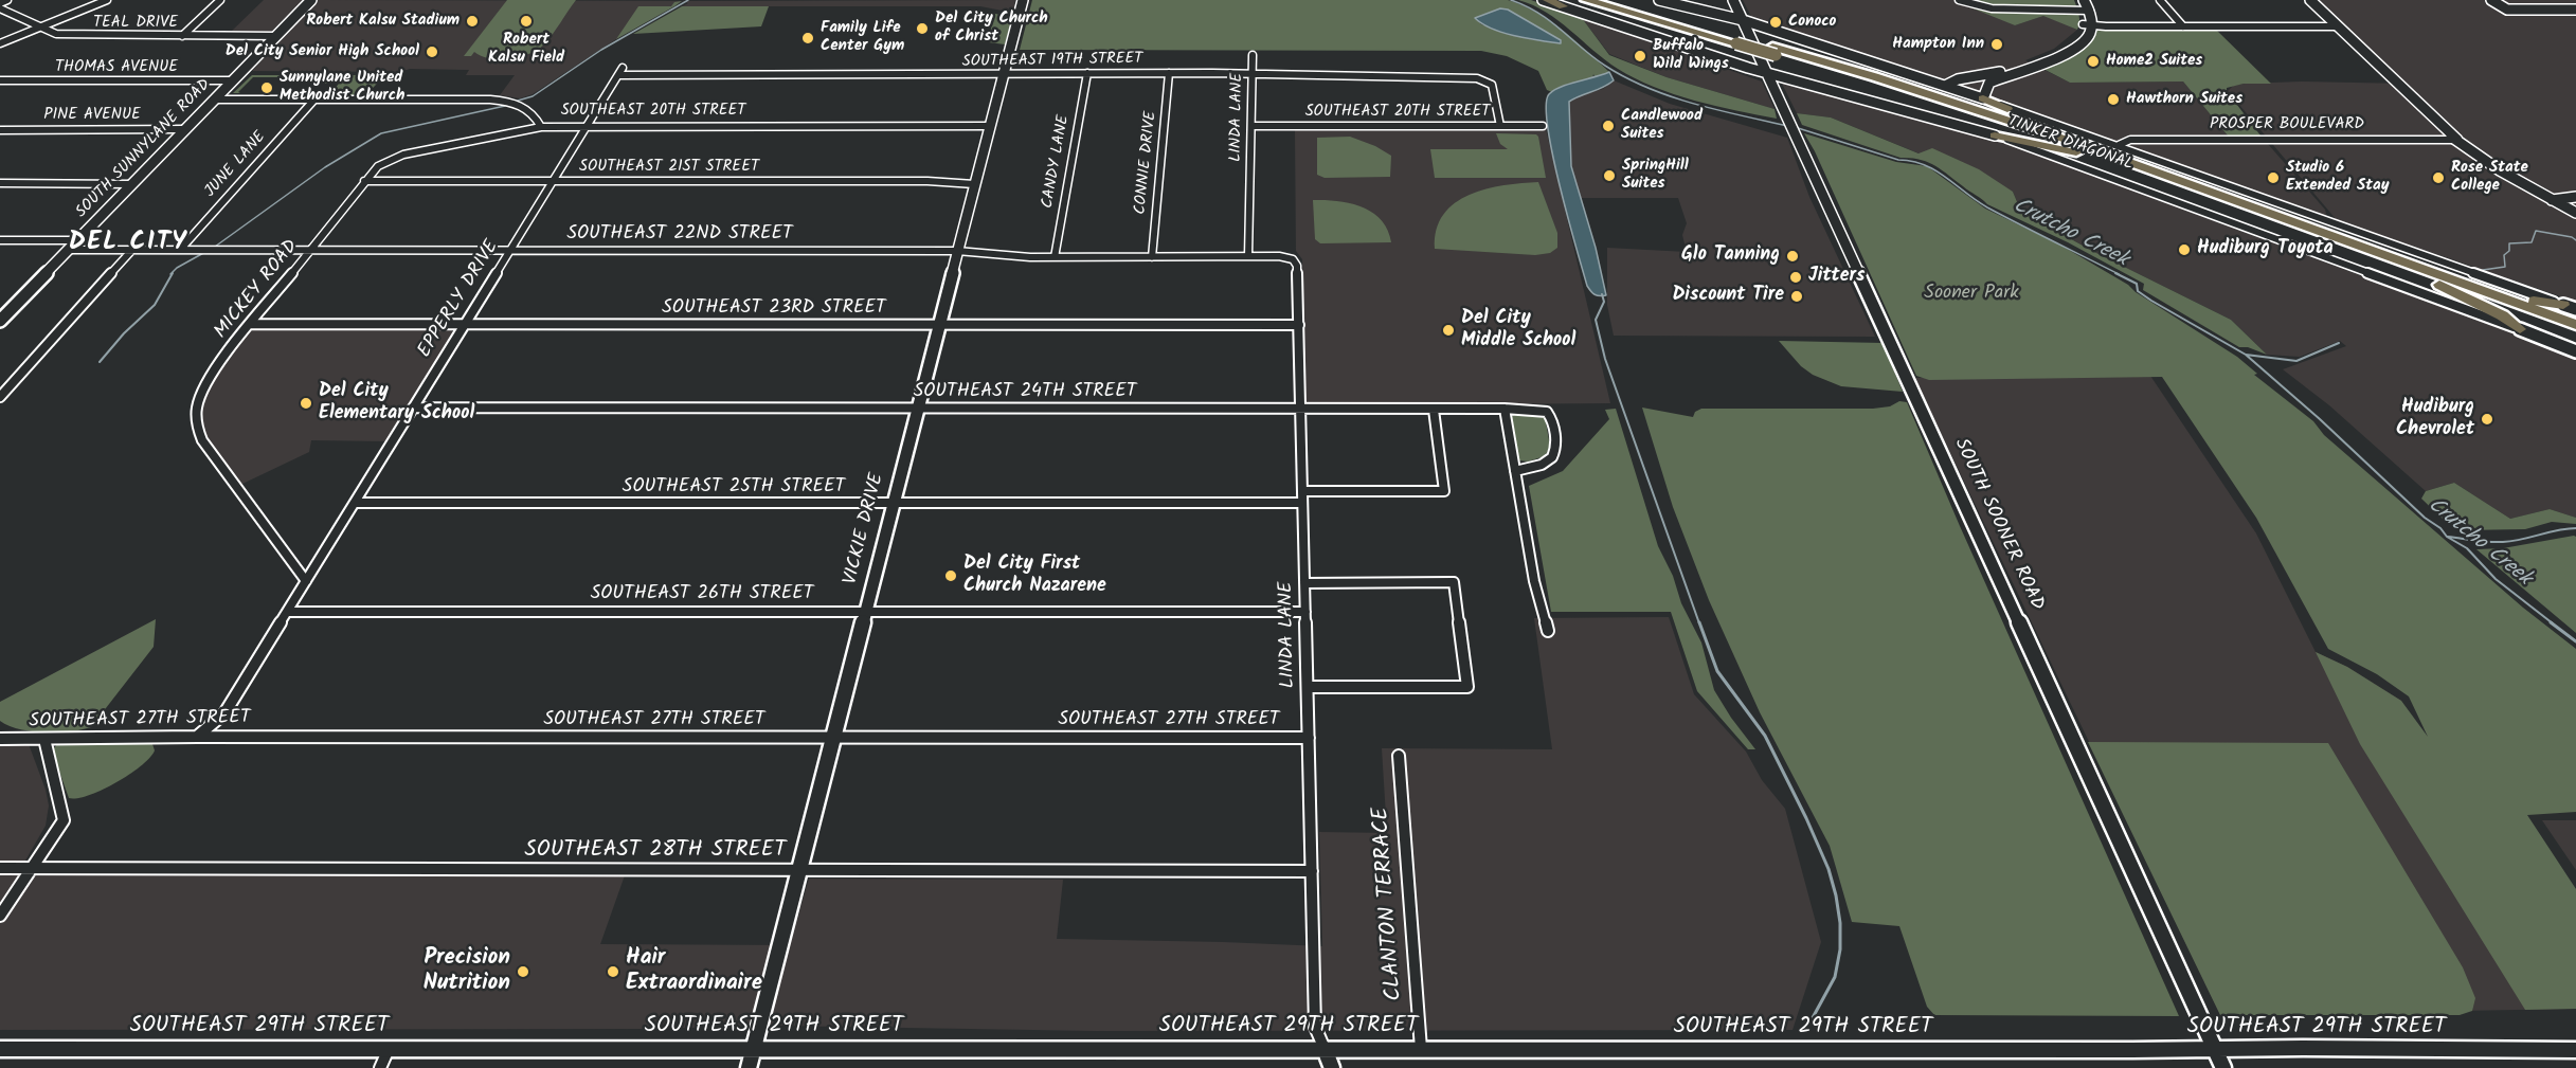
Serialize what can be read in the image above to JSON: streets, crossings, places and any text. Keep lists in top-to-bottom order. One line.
{"streets":{"highway":["TINKER DIAGONAL"],"street":["TEAL DRIVE","SOUTHEAST 19TH STREET","THOMAS AVENUE","SOUTHEAST 20TH STREET","PINE AVENUE","LINDA LANE","PROSPER BOULEVARD","SOUTH SUNNYLANE ROAD","CANDY LANE","CONNIE DRIVE","JUNE LANE","SOUTHEAST 21ST STREET","SOUTHEAST 22ND STREET","MICKEY ROAD","EPPERLY DRIVE","SOUTHEAST 23RD STREET","SOUTHEAST 24TH STREET","SOUTHEAST 25TH STREET","SOUTH SOONER ROAD","VICKIE DRIVE","SOUTHEAST 26TH STREET","SOUTHEAST 27TH STREET","SOUTHEAST 28TH STREET","CLANTON TERRACE","SOUTHEAST 29TH STREET"]},"crossings":[["TEAL DRIVE","SOUTH SUNNYLANE ROAD"],["SOUTHEAST 19TH STREET","SOUTHEAST 20TH STREET"],["SOUTHEAST 19TH STREET","LINDA LANE"],["SOUTHEAST 19TH STREET","CANDY LANE"],["SOUTHEAST 19TH STREET","CONNIE DRIVE"],["SOUTHEAST 19TH STREET","EPPERLY DRIVE"],["SOUTHEAST 19TH STREET","VICKIE DRIVE"],["THOMAS AVENUE","SOUTH SUNNYLANE ROAD"],["SOUTHEAST 20TH STREET","LINDA LANE"],["SOUTHEAST 20TH STREET","SOUTH SUNNYLANE ROAD"],["SOUTHEAST 20TH STREET","JUNE LANE"],["SOUTHEAST 20TH STREET","MICKEY ROAD"],["SOUTHEAST 20TH STREET","EPPERLY DRIVE"],["SOUTHEAST 20TH STREET","VICKIE DRIVE"],["PINE AVENUE","SOUTH SUNNYLANE ROAD"],["LINDA LANE","SOUTHEAST 22ND STREET"],["LINDA LANE","SOUTHEAST 23RD STREET"],["LINDA LANE","SOUTHEAST 24TH STREET"],["LINDA LANE","SOUTHEAST 25TH STREET"],["LINDA LANE","SOUTHEAST 26TH STREET"],["LINDA LANE","SOUTHEAST 27TH STREET"],["LINDA LANE","SOUTHEAST 28TH STREET"],["LINDA LANE","SOUTHEAST 29TH STREET"],["PROSPER BOULEVARD","TINKER DIAGONAL"],["TINKER DIAGONAL","SOUTH SOONER ROAD"],["SOUTH SUNNYLANE ROAD","SOUTHEAST 22ND STREET"],["CANDY LANE","SOUTHEAST 22ND STREET"],["CONNIE DRIVE","SOUTHEAST 22ND STREET"],["JUNE LANE","SOUTHEAST 22ND STREET"],["SOUTHEAST 21ST STREET","MICKEY ROAD"],["SOUTHEAST 21ST STREET","EPPERLY DRIVE"],["SOUTHEAST 21ST STREET","VICKIE DRIVE"],["SOUTHEAST 22ND STREET","MICKEY ROAD"],["SOUTHEAST 22ND STREET","EPPERLY DRIVE"],["SOUTHEAST 22ND STREET","VICKIE DRIVE"],["MICKEY ROAD","EPPERLY DRIVE"],["MICKEY ROAD","SOUTHEAST 23RD STREET"],["EPPERLY DRIVE","SOUTHEAST 23RD STREET"],["EPPERLY DRIVE","SOUTHEAST 24TH STREET"],["EPPERLY DRIVE","SOUTHEAST 25TH STREET"],["EPPERLY DRIVE","SOUTHEAST 26TH STREET"],["EPPERLY DRIVE","SOUTHEAST 27TH STREET"],["SOUTHEAST 23RD STREET","VICKIE DRIVE"],["SOUTHEAST 24TH STREET","VICKIE DRIVE"],["SOUTHEAST 25TH STREET","VICKIE DRIVE"],["SOUTH SOONER ROAD","SOUTHEAST 29TH STREET"],["VICKIE DRIVE","SOUTHEAST 26TH STREET"],["VICKIE DRIVE","SOUTHEAST 27TH STREET"],["VICKIE DRIVE","SOUTHEAST 28TH STREET"],["VICKIE DRIVE","SOUTHEAST 29TH STREET"],["CLANTON TERRACE","SOUTHEAST 29TH STREET"]],"districts":["DEL CITY"],"water":["Crutcho Creek"],"parks":["Sooner Park"],"places":["Robert Kalsu Stadium","Robert Kalsu Field","Conoco","Del City Church of Christ","Family Life Center Gym","Hampton Inn","Del City Senior High School","Buffalo Wild Wings","Home2 Suites","Sunnylane United Methodist Church","Hawthorn Suites","Candlewood Suites","SpringHill Suites","Studio 6 Extended Stay","Rose State College","Hudiburg Toyota","Glo Tanning","Jitters","Discount Tire","Del City Middle School","Del City Elementary School","Hudiburg Chevrolet","Del City First Church Nazarene","Precision Nutrition","Hair Extraordinaire"]}
